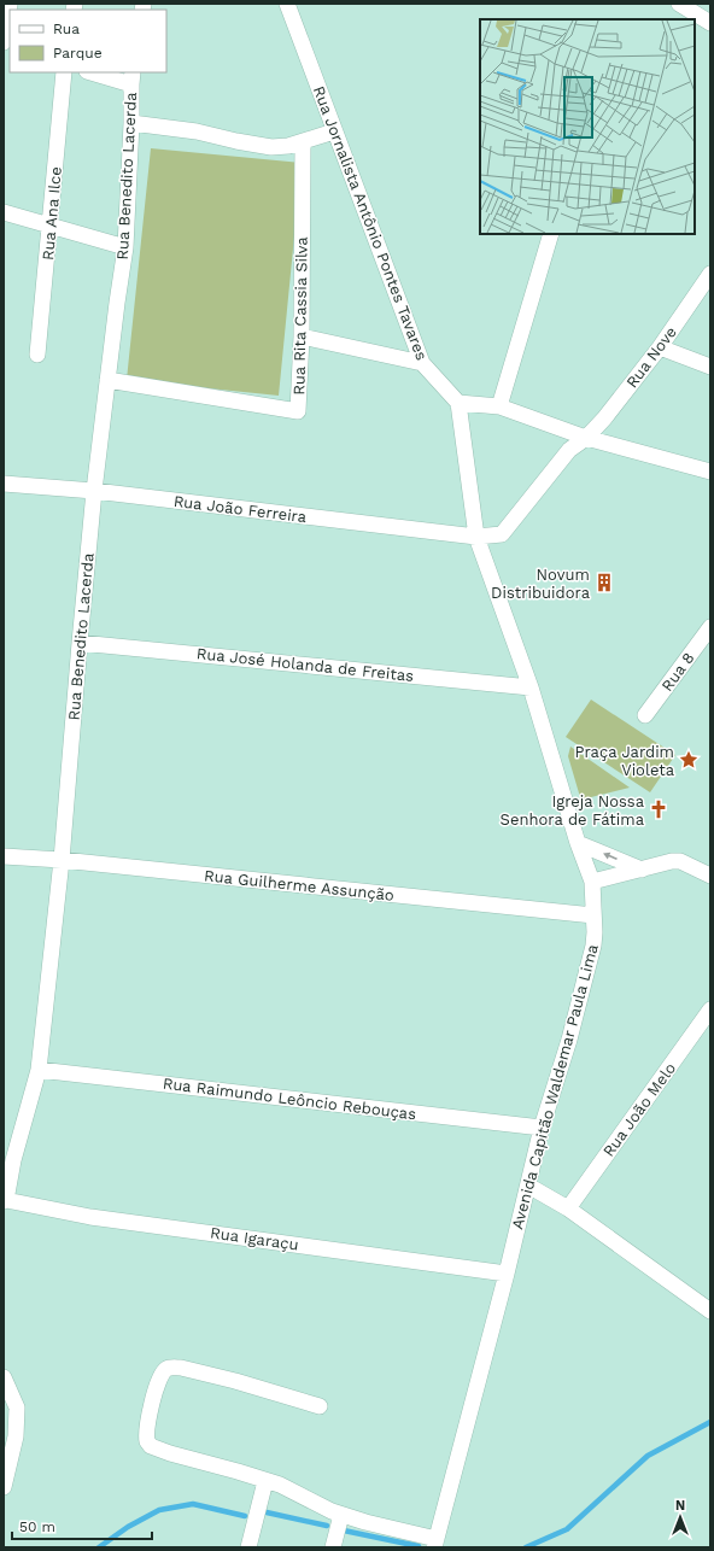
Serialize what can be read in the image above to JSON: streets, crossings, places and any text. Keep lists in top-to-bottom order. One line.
{"streets":{"street":["Rua Benedito Lacerda","Rua Ana Ilce","Rua Jornalista Antônio Pontes Tavares","Rua Rita Cassia Silva","Rua Nove","Rua João Ferreira","Rua José Holanda de Freitas","Rua 8","Rua Guilherme Assunção","Avenida Capitão Waldemar Paula Lima","Rua Raimundo Leôncio Rebouças","Rua João Melo","Rua Igaraçu"]},"crossings":[["Rua Benedito Lacerda","Rua Rita Cassia Silva"],["Rua Benedito Lacerda","Rua João Ferreira"],["Rua Benedito Lacerda","Rua José Holanda de Freitas"],["Rua Benedito Lacerda","Rua Guilherme Assunção"],["Rua Benedito Lacerda","Rua Raimundo Leôncio Rebouças"],["Rua Benedito Lacerda","Rua Igaraçu"],["Rua Jornalista Antônio Pontes Tavares","Avenida Capitão Waldemar Paula Lima"],["Rua Nove","Rua João Ferreira"],["Rua Nove","Avenida Capitão Waldemar Paula Lima"],["Rua João Ferreira","Avenida Capitão Waldemar Paula Lima"],["Rua José Holanda de Freitas","Avenida Capitão Waldemar Paula Lima"],["Rua Guilherme Assunção","Avenida Capitão Waldemar Paula Lima"],["Avenida Capitão Waldemar Paula Lima","Rua Raimundo Leôncio Rebouças"],["Avenida Capitão Waldemar Paula Lima","Rua Igaraçu"]],"places":{"building":["Novum Distribuidora"],"place":["Praça Jardim Violeta"],"church":["Igreja Nossa Senhora de Fátima"]},"legend":["Rua","Parque"],"scale_bar":"50 m","north":"top"}
